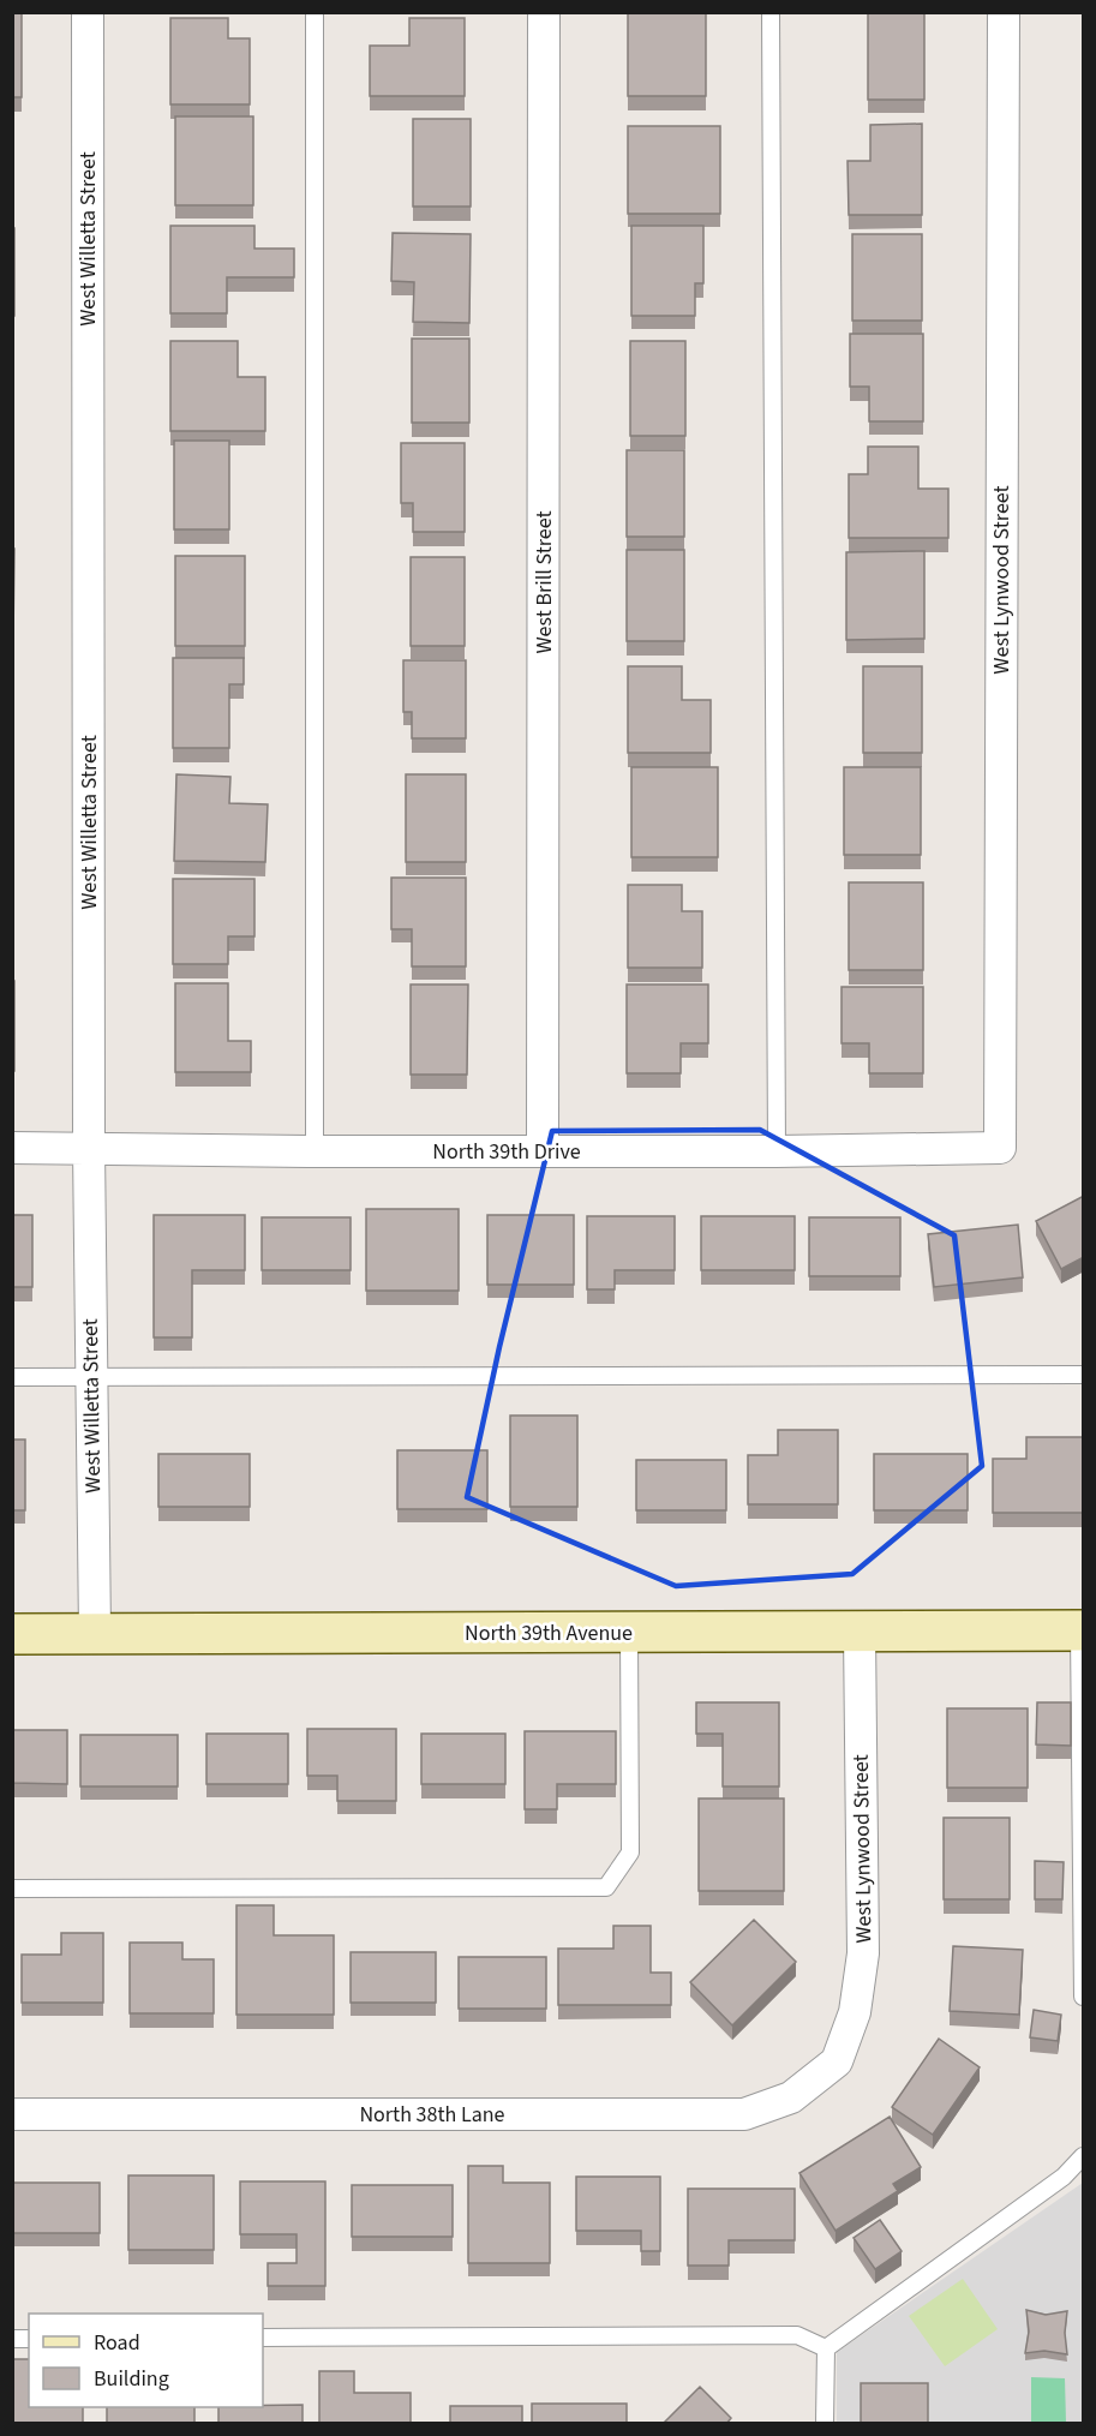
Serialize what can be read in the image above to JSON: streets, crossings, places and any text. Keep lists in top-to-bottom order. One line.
{"streets":{"street":["West Willetta Street","West Lynwood Street","West Brill Street","North 39th Drive","North 39th Avenue","North 38th Lane"]},"crossings":[["West Willetta Street","North 39th Drive"],["West Willetta Street","North 39th Avenue"],["West Lynwood Street","North 39th Drive"],["West Lynwood Street","North 39th Avenue"],["West Lynwood Street","North 38th Lane"],["West Brill Street","North 39th Drive"]],"legend":["Road","Building"]}
